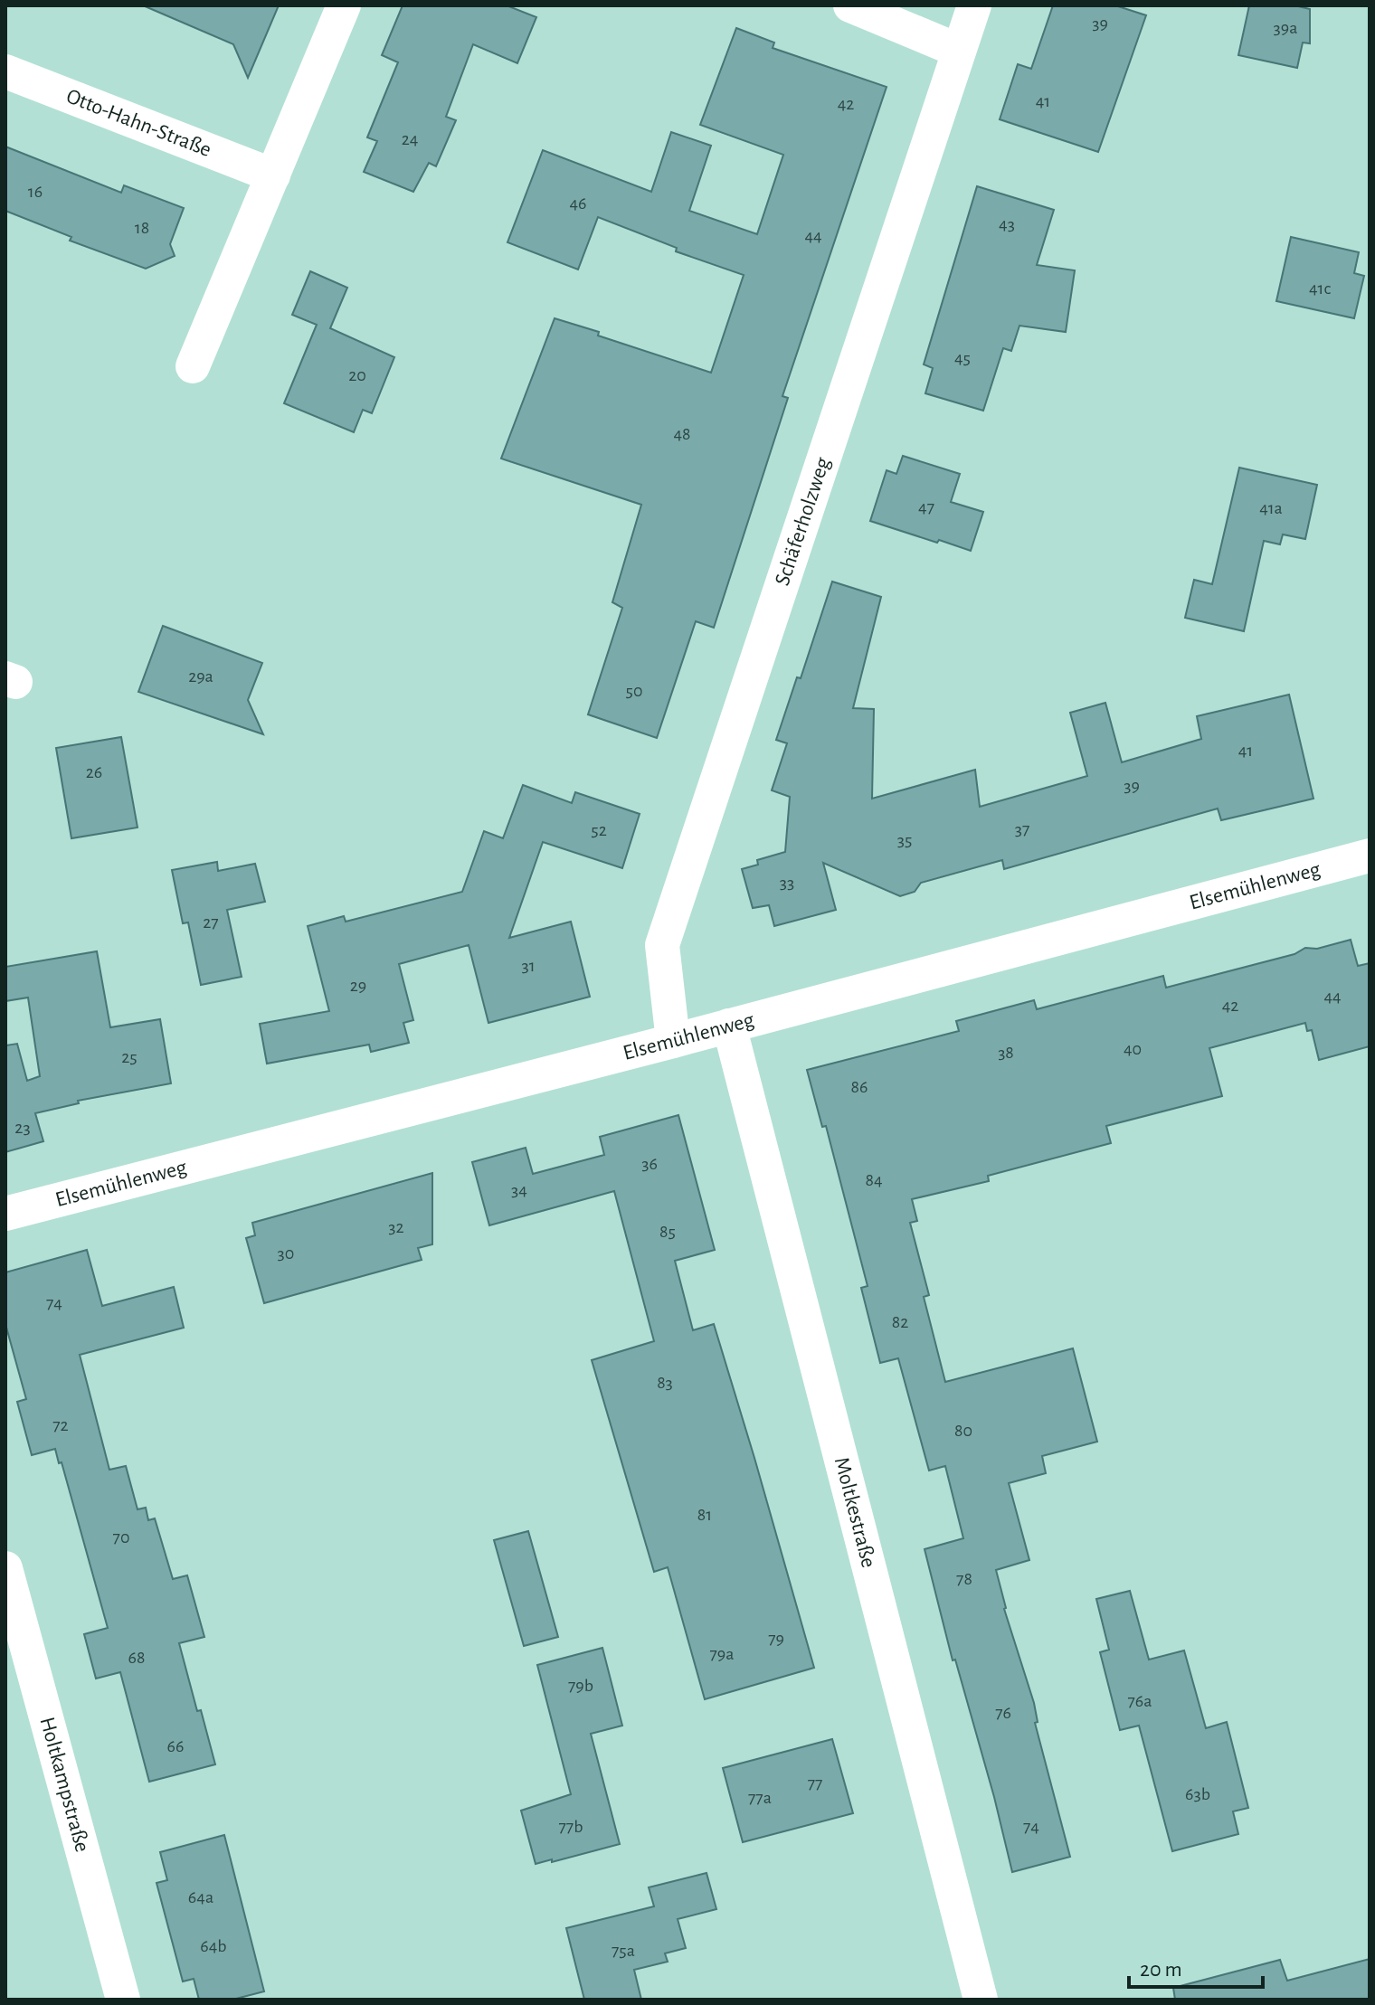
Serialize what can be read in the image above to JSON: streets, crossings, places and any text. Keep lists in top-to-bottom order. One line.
{"streets":{"street":["Otto-Hahn-Straße","Schäferholzweg","Elsemühlenweg","Moltkestraße","Holtkampstraße"]},"crossings":[["Schäferholzweg","Elsemühlenweg"],["Elsemühlenweg","Moltkestraße"]],"house_numbers":["39","39a","41","42","24","16","46","43","18","44","41c","45","20","48","47","41a","29a","50","41","26","39","37","52","35","33","27","31","29","44","42","40","38","25","86","23","36","84","34","32","85","30","74","82","83","72","80","81","70","78","79","79a","68","79b","76a","76","66","77","63b","77a","77b","74","64a","64b","75a"],"scale_bar":"20 m"}
